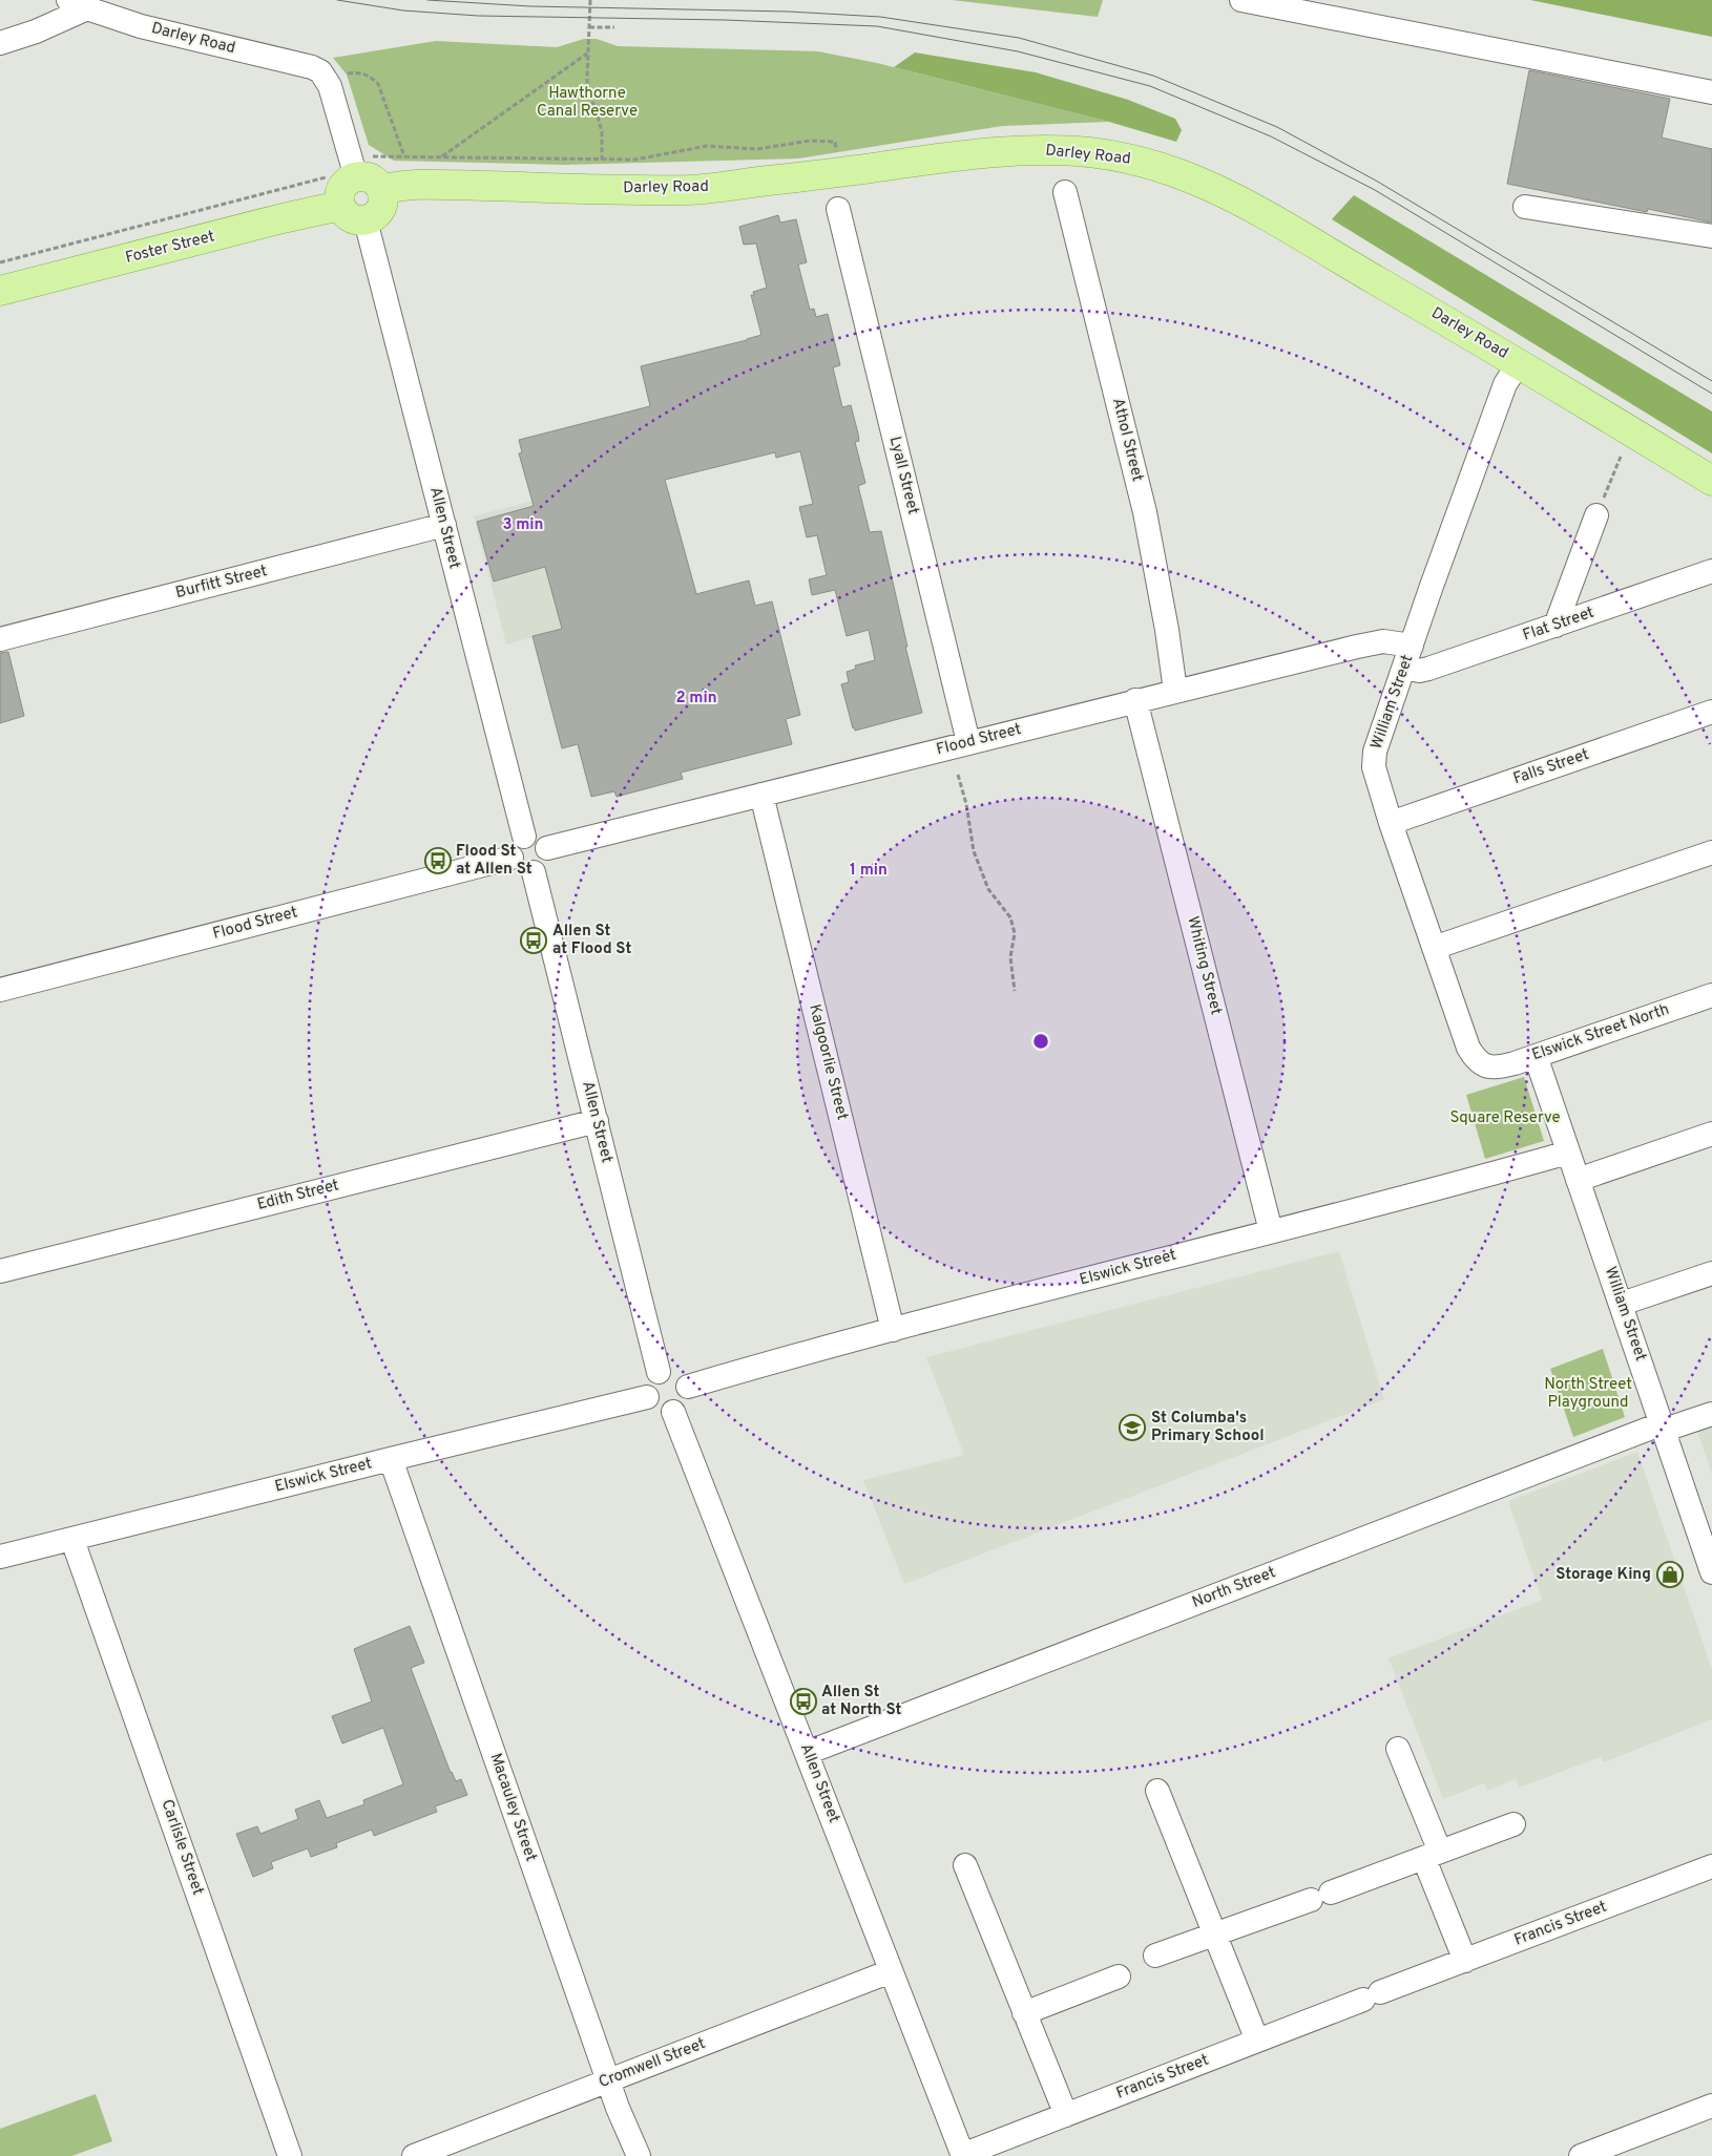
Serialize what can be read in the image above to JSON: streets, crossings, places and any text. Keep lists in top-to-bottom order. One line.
{"streets":{"main road":["Darley Road","Foster Street"],"street":["Athol Street","Lyall Street","Allen Street","Burfitt Street","Flat Street","William Street","Flood Street","Falls Street","Whiting Street","Elswick Street North","Kalgoorlie Street","Edith Street","Elswick Street","North Street","Macauley Street","Carlisle Street","Francis Street","Cromwell Street"]},"crossings":[["Darley Road","Foster Street"],["Darley Road","Allen Street"],["Darley Road","William Street"],["Foster Street","Allen Street"],["Athol Street","Flood Street"],["Lyall Street","Flood Street"],["Allen Street","Burfitt Street"],["Allen Street","Flood Street"],["Allen Street","Edith Street"],["Allen Street","Elswick Street"],["Allen Street","North Street"],["Allen Street","Francis Street"],["Allen Street","Cromwell Street"],["Flat Street","William Street"],["Flat Street","Flood Street"],["William Street","Flood Street"],["William Street","Falls Street"],["William Street","Elswick Street North"],["William Street","Elswick Street"],["William Street","North Street"],["Flood Street","Whiting Street"],["Flood Street","Kalgoorlie Street"],["Whiting Street","Elswick Street"],["Kalgoorlie Street","Elswick Street"],["Elswick Street","Macauley Street"],["Elswick Street","Carlisle Street"],["Macauley Street","Cromwell Street"]],"parks":["Hawthorne Canal Reserve","Square Reserve","North Street Playground"],"places":{"bus stop":["Flood St at Allen St","Allen St at Flood St","Allen St at North St"],"school or university":["St Columba's Primary School"],"shop":["Storage King"]},"rings":["3 min","2 min","1 min"]}
